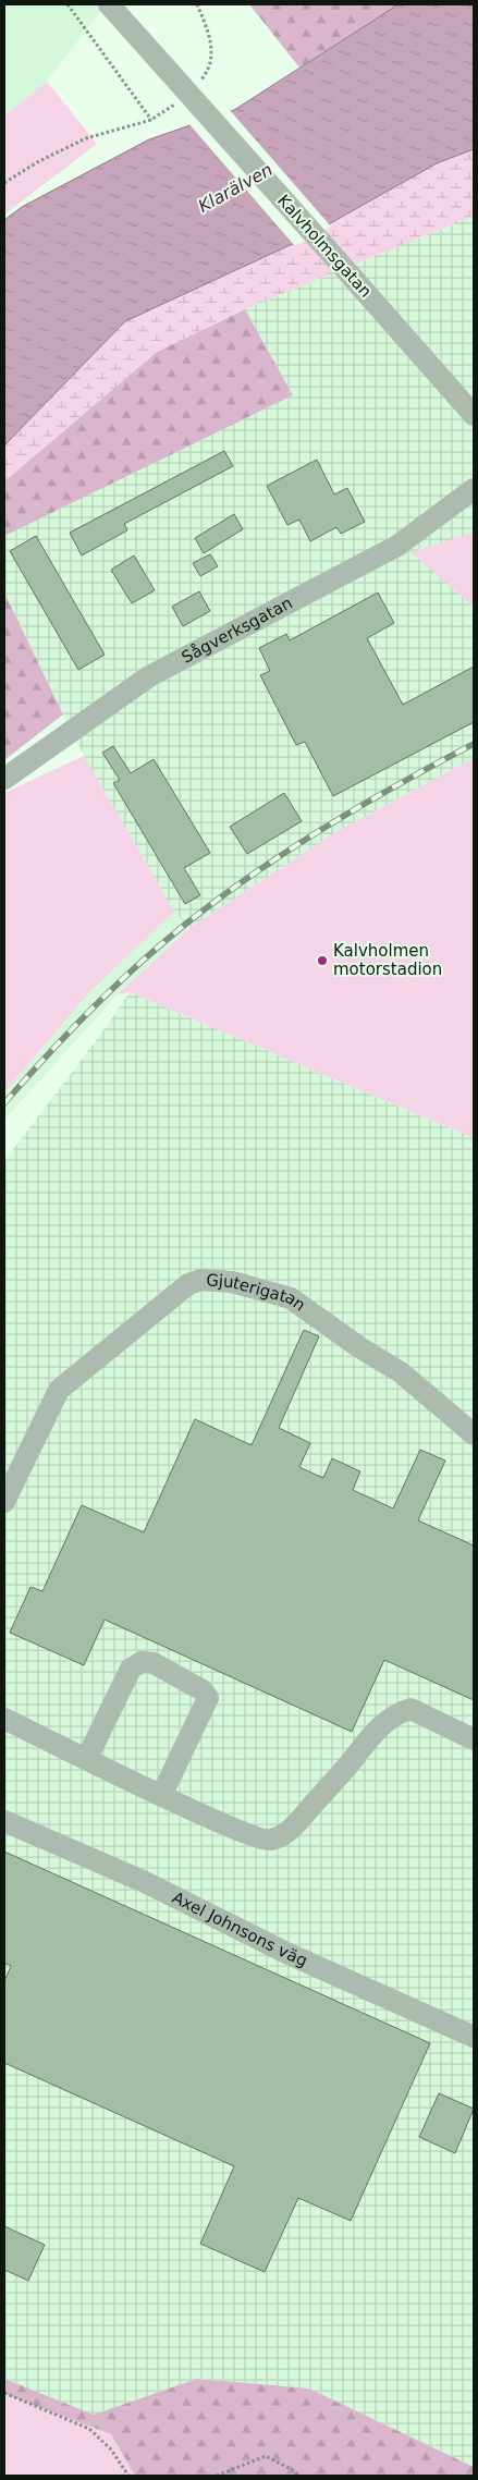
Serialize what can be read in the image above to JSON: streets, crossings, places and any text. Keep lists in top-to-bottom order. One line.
{"streets":{"street":["Kalvholmsgatan","Sågverksgatan","Gjuterigatan","Axel Johnsons väg"]},"water":["Klarälven"],"places":["Kalvholmen motorstadion"]}
